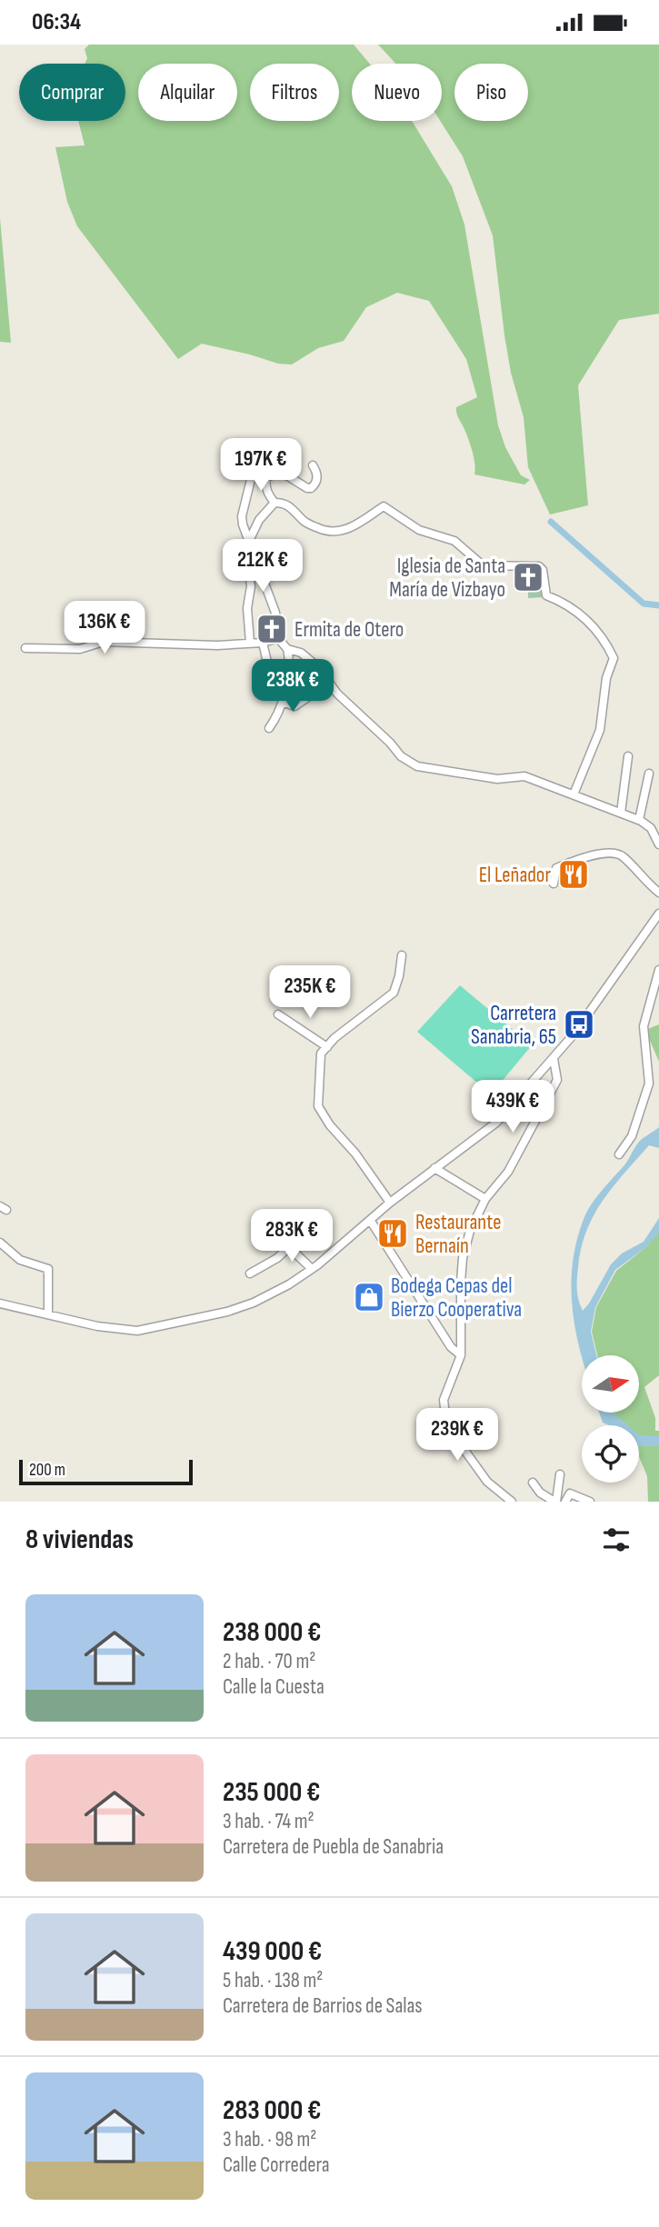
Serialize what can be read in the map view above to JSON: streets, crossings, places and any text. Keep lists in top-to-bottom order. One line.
{"places":{"church":["Iglesia de Santa María de Vizbayo","Ermita de Otero"],"restaurant":["El Leñador","Restaurante Bernaín"],"bus stop":["Carretera Sanabria, 65"],"shop":["Bodega Cepas del Bierzo Cooperativa"]},"scale_bar":"200 m","north":"right","page":{"status":"06:34","chip":["Comprar","Alquilar","Filtros","Nuevo","Piso"],"price":["197K €","212K €","136K €","238K €","235K €","439K €","283K €","239K €"],"scale":"200 m","heading":"8 viviendas","list":[{"name":"238 000 €","note":"2 hab. · 70 m² · Calle la Cuesta"},{"name":"235 000 €","note":"3 hab. · 74 m² · Carretera de Puebla de Sanabria"},{"name":"439 000 €","note":"5 hab. · 138 m² · Carretera de Barrios de Salas"},{"name":"283 000 €","note":"3 hab. · 98 m² · Calle Corredera"}]}}
